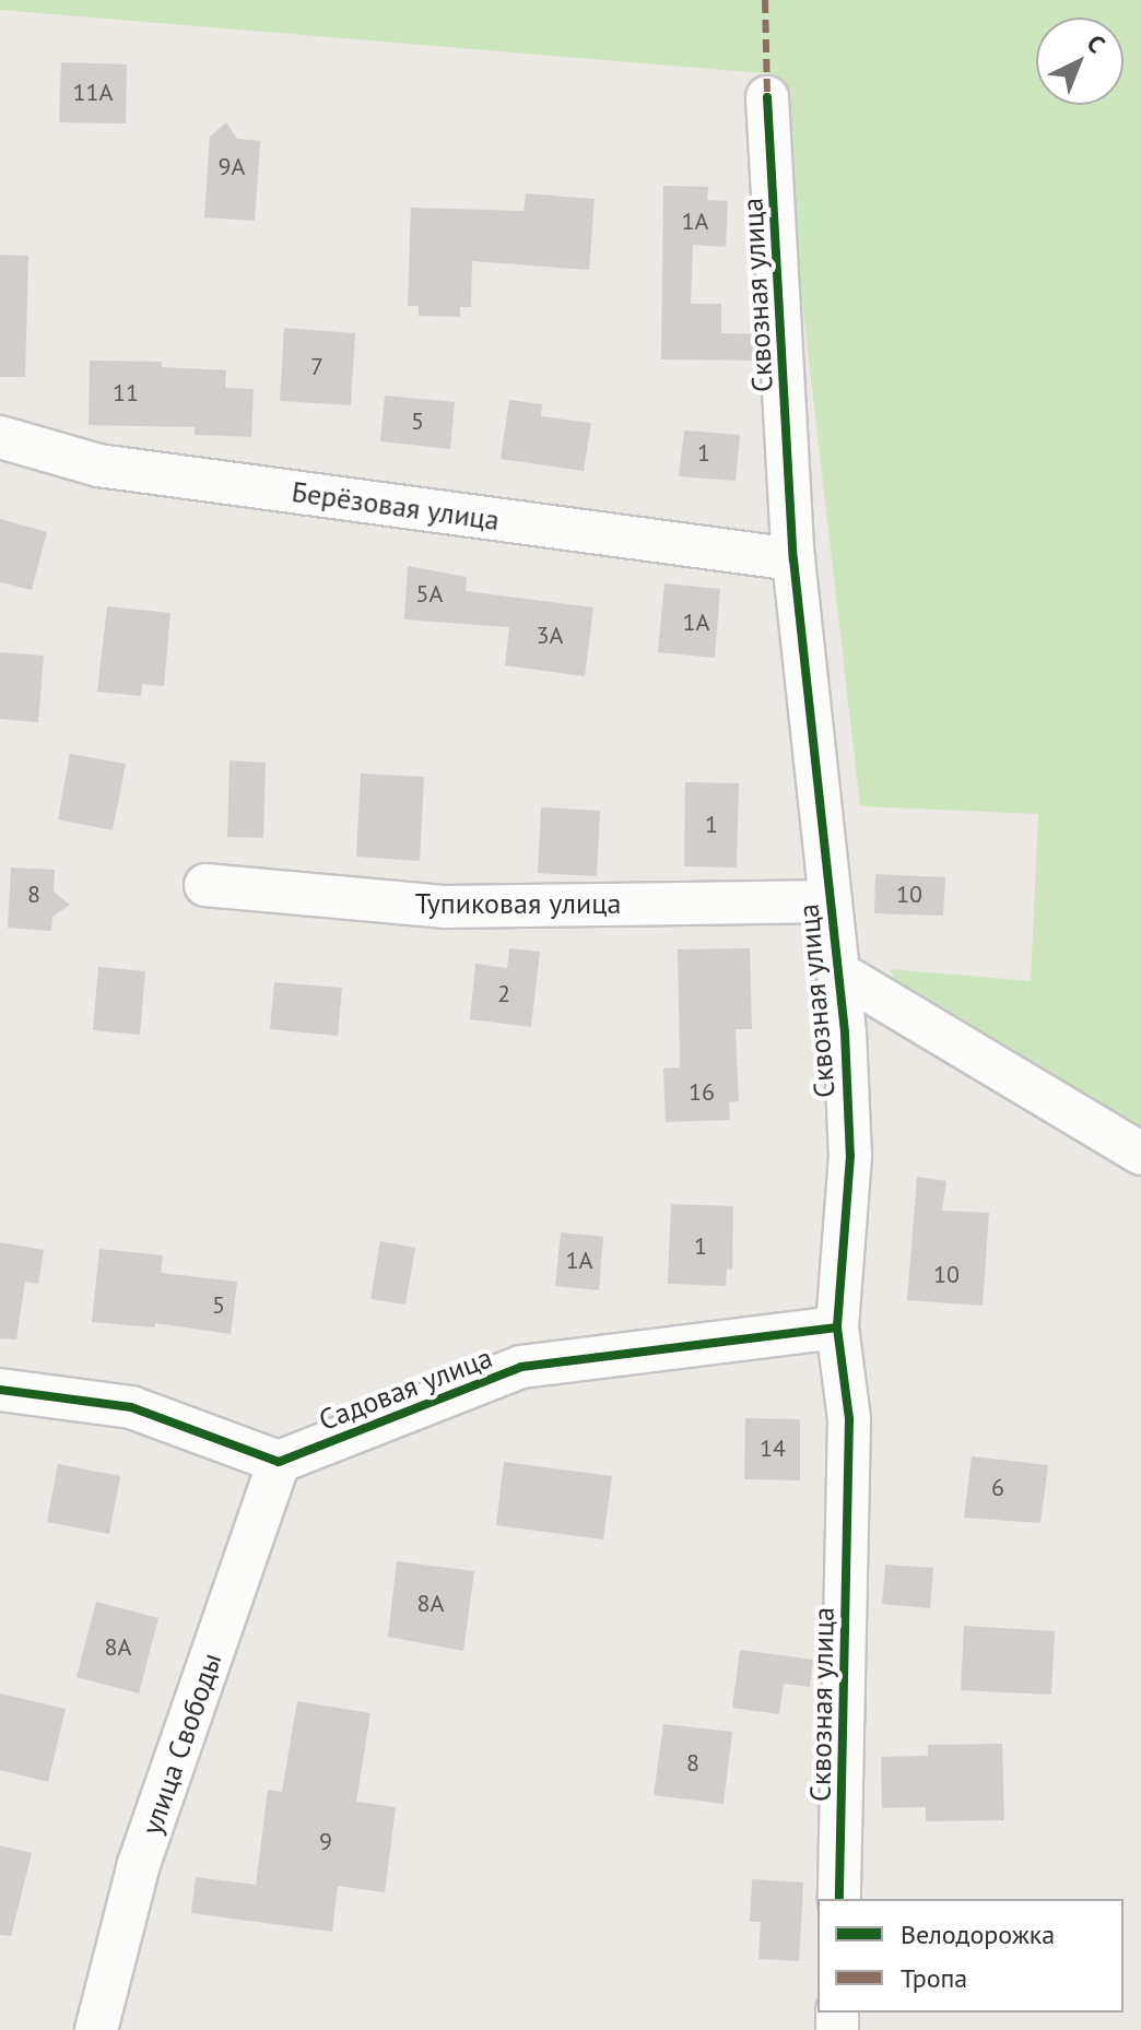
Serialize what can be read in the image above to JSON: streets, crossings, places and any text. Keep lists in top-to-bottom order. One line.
{"streets":{"street":["Сквозная улица","Берёзовая улица","Тупиковая улица","Садовая улица","улица Свободы"]},"crossings":[["Сквозная улица","Берёзовая улица"],["Сквозная улица","Тупиковая улица"],["Сквозная улица","Садовая улица"],["Садовая улица","улица Свободы"]],"house_numbers":["11А","9А","1А","7","11","5","1","5А","1А","3А","1","8","10","2","16","1","1А","10","5","14","6","8А","8А","8","9"],"legend":["Велодорожка","Тропа"],"north":"top right"}
